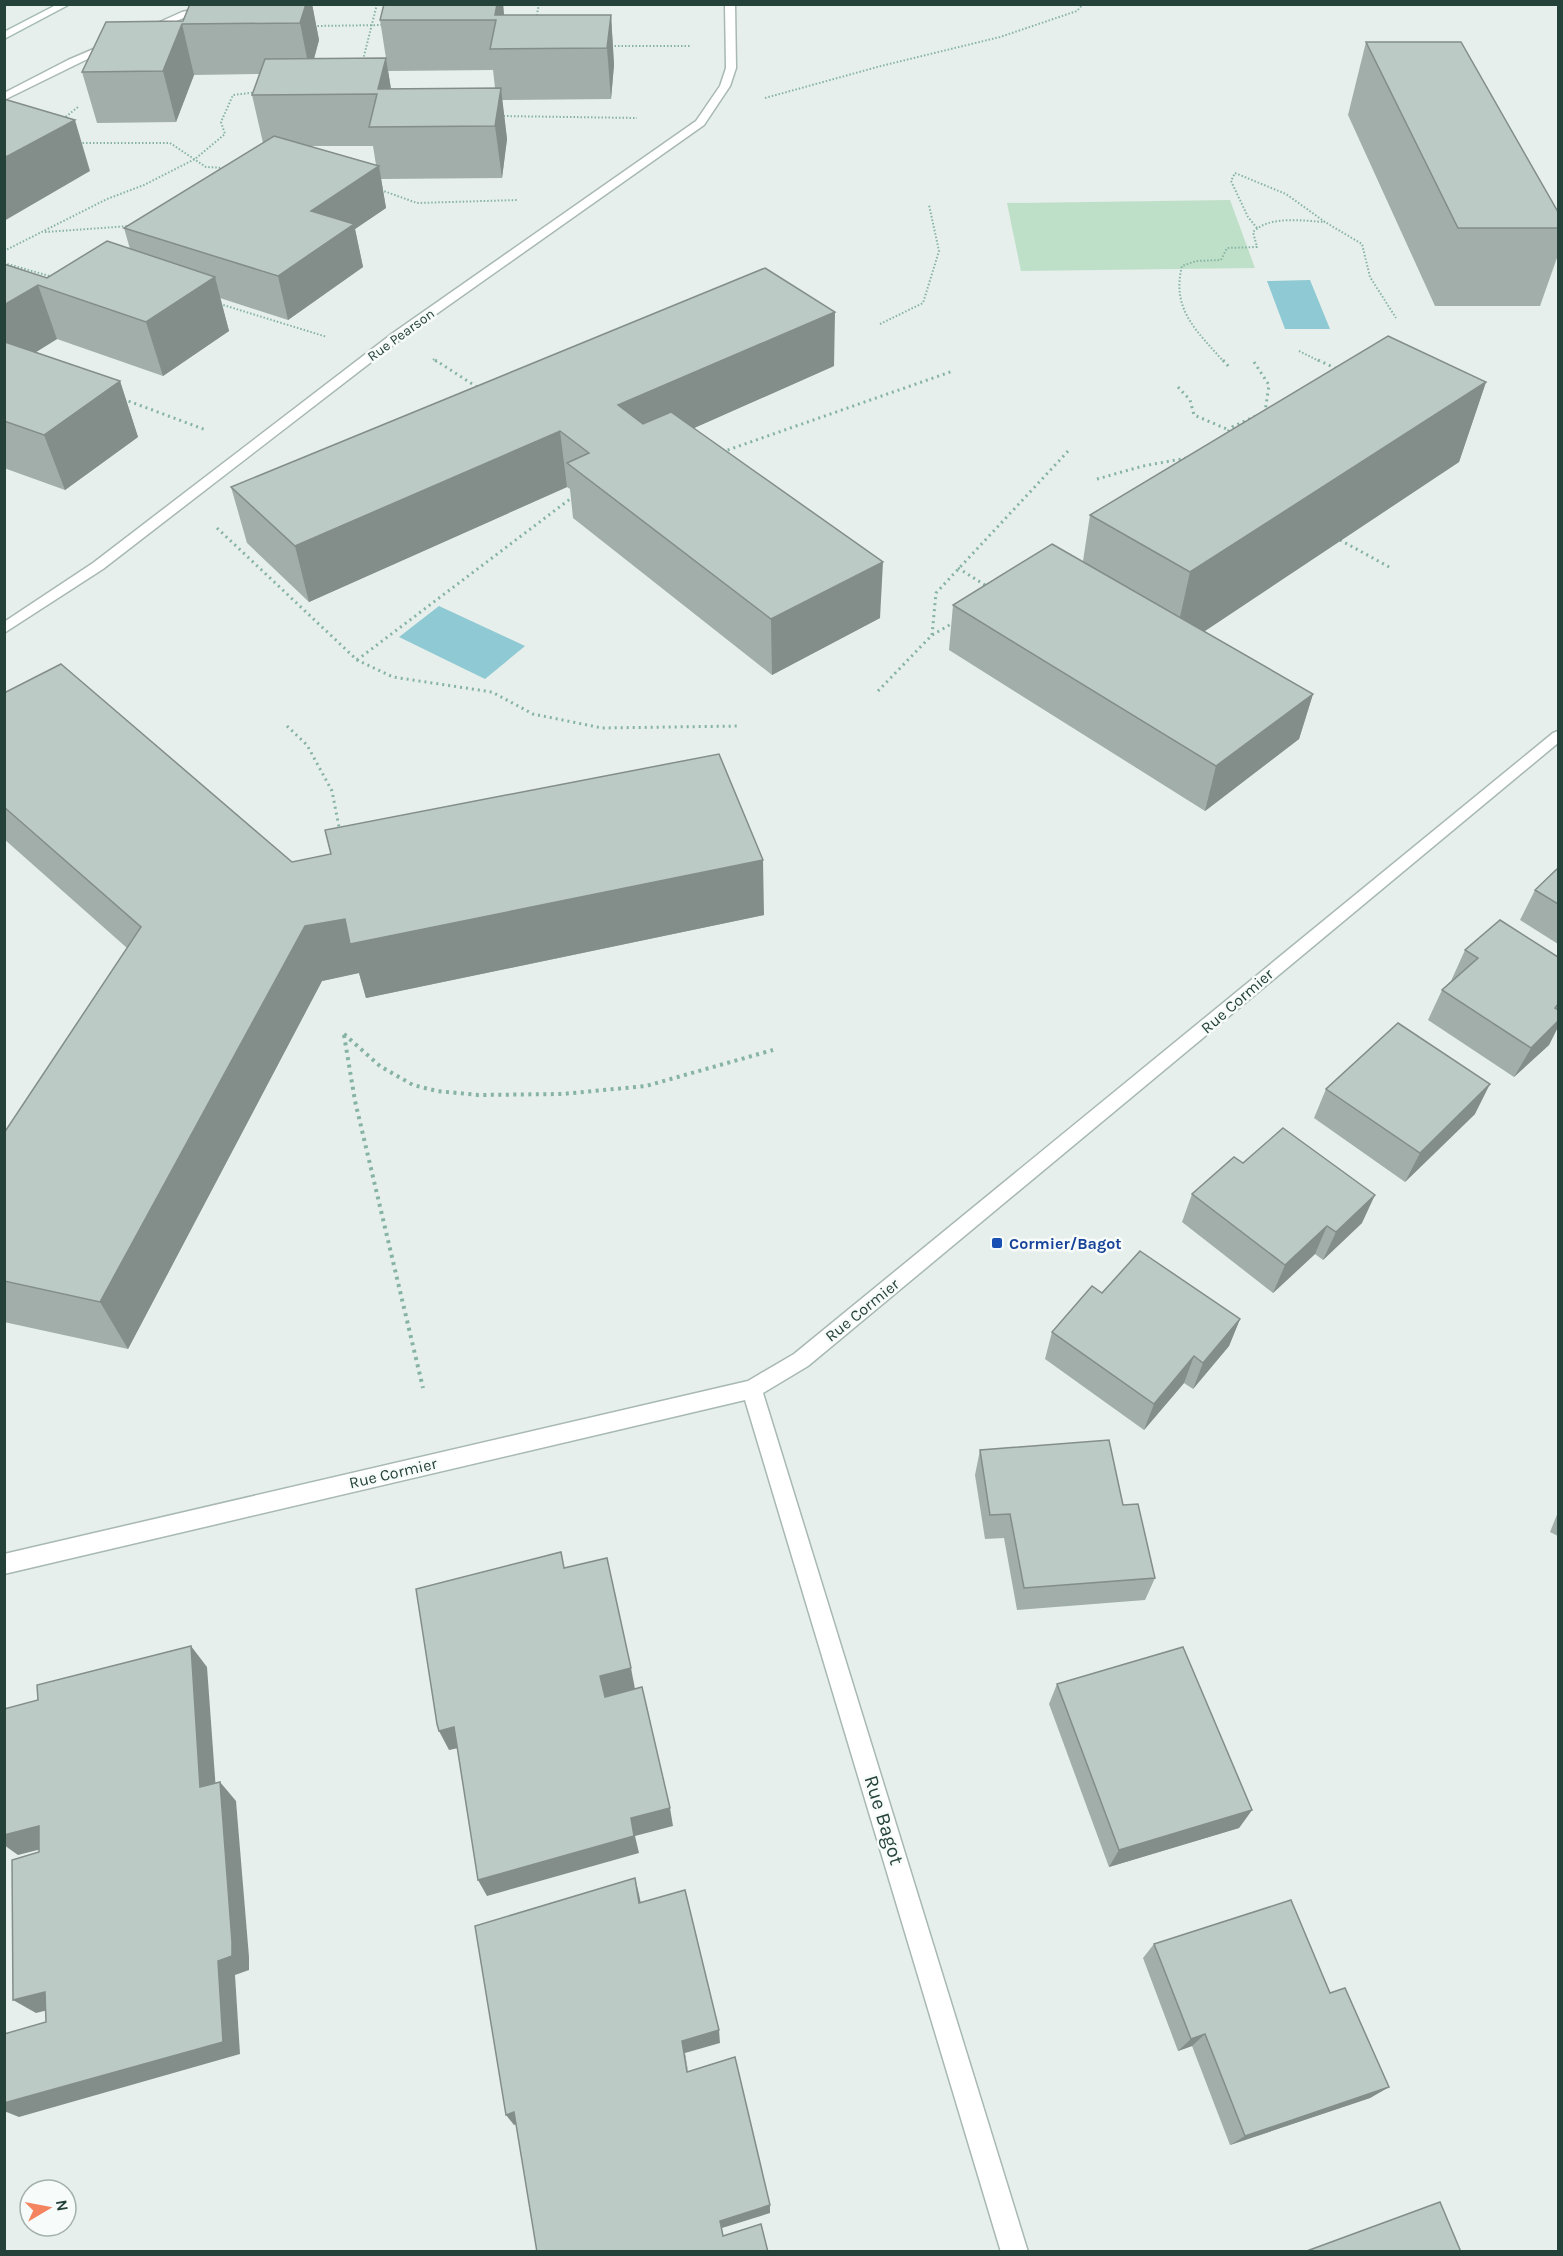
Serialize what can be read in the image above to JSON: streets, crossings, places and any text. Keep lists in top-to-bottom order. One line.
{"streets":{"street":["Rue Pearson","Rue Cormier","Rue Bagot"]},"crossings":[["Rue Cormier","Rue Bagot"]],"places":{"transit":["Cormier/Bagot"]},"north":"right"}
